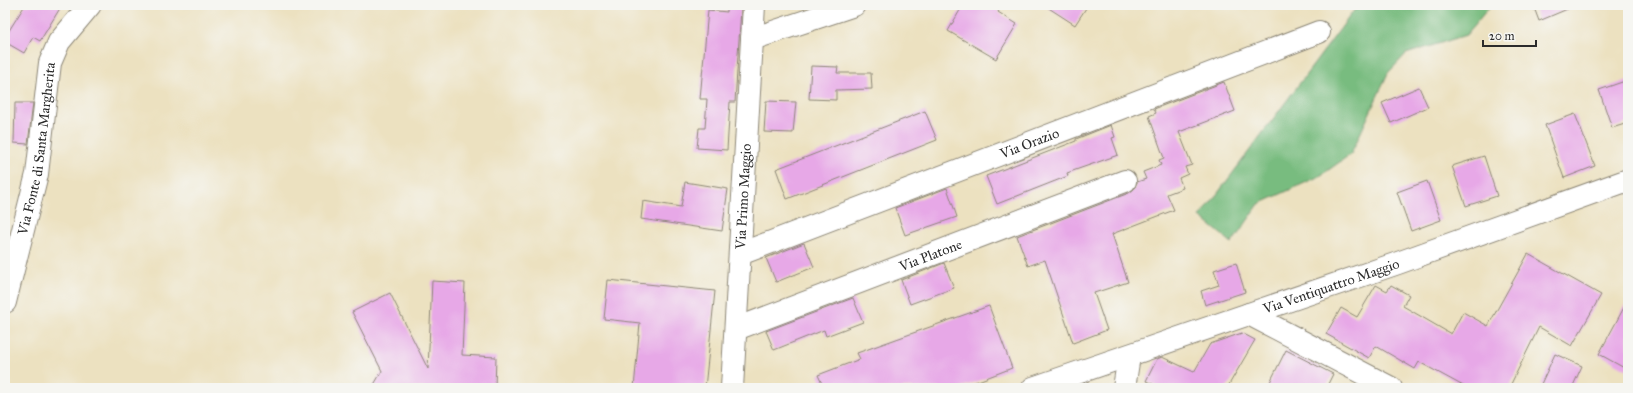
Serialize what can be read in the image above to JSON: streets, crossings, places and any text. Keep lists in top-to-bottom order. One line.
{"streets":{"street":["Via Orazio","Via Fonte di Santa Margherita","Via Primo Maggio","Via Platone","Via Ventiquattro Maggio"]},"crossings":[["Via Orazio","Via Primo Maggio"],["Via Primo Maggio","Via Platone"]],"scale_bar":"20 m"}
